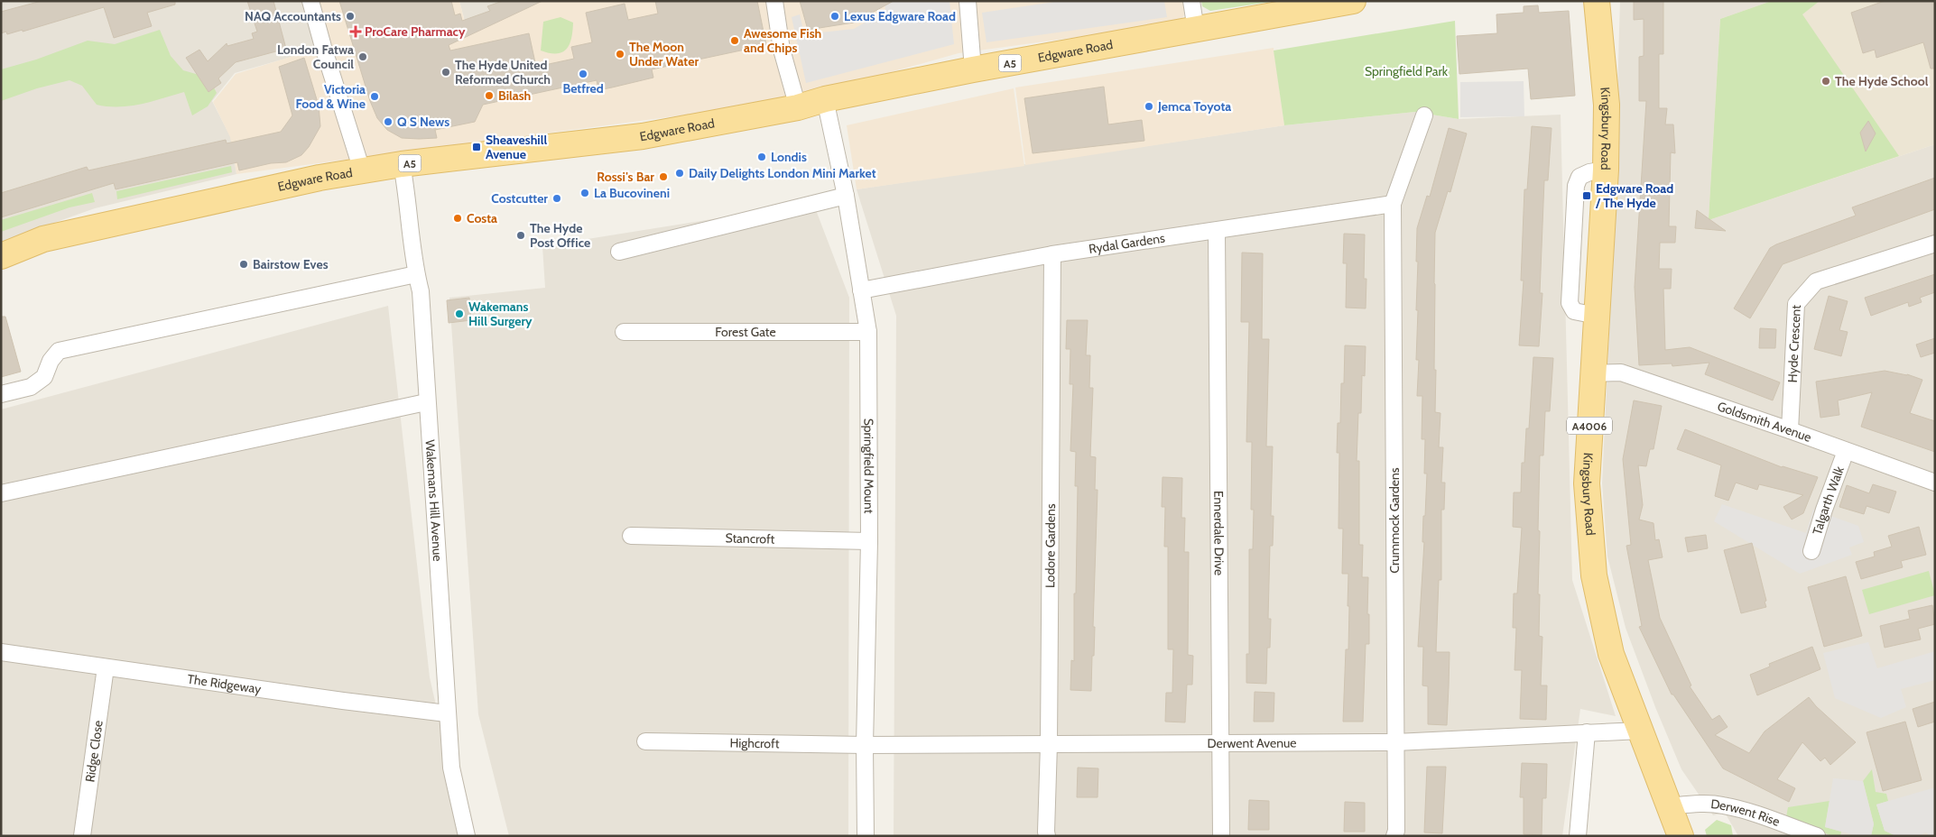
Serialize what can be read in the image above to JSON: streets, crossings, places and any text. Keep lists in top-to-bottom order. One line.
{"streets":{"main road":["Edgware Road","A5","Kingsbury Road","A4006"],"street":["Rydal Gardens","Forest Gate","Hyde Crescent","Goldsmith Avenue","Springfield Mount","Wakemans Hill Avenue","Talgarth Walk","Crummock Gardens","Ennerdale Drive","Stancroft","Lodore Gardens","The Ridgeway","Highcroft","Derwent Avenue","Ridge Close","Derwent Rise"]},"crossings":[["Edgware Road","Springfield Mount"],["Edgware Road","Wakemans Hill Avenue"],["Kingsbury Road","Goldsmith Avenue"],["Kingsbury Road","Derwent Avenue"],["Kingsbury Road","Derwent Rise"],["Rydal Gardens","Springfield Mount"],["Rydal Gardens","Crummock Gardens"],["Rydal Gardens","Ennerdale Drive"],["Rydal Gardens","Lodore Gardens"],["Forest Gate","Springfield Mount"],["Hyde Crescent","Goldsmith Avenue"],["Goldsmith Avenue","Talgarth Walk"],["Springfield Mount","Stancroft"],["Springfield Mount","Highcroft"],["Springfield Mount","Derwent Avenue"],["Wakemans Hill Avenue","The Ridgeway"],["Crummock Gardens","Derwent Avenue"],["Ennerdale Drive","Derwent Avenue"],["Lodore Gardens","Derwent Avenue"],["The Ridgeway","Ridge Close"],["Highcroft","Derwent Avenue"]],"parks":["Springfield Park"],"places":{"other":["NAQ Accountants","Lexus Edgware Road","Awesome Fish and Chips","The Moon Under Water","London Fatwa Council","The Hyde United Reformed Church","Betfred","The Hyde School","Bilash","Victoria Food & Wine","Jemca Toyota","Q S News","Londis","Daily Delights London Mini Market","Rossi's Bar","La Bucovineni","Costcutter","Costa","The Hyde Post Office","Bairstow Eves","Wakemans Hill Surgery"],"health":["ProCare Pharmacy"],"transit":["Sheaveshill Avenue","Edgware Road / The Hyde"]}}
